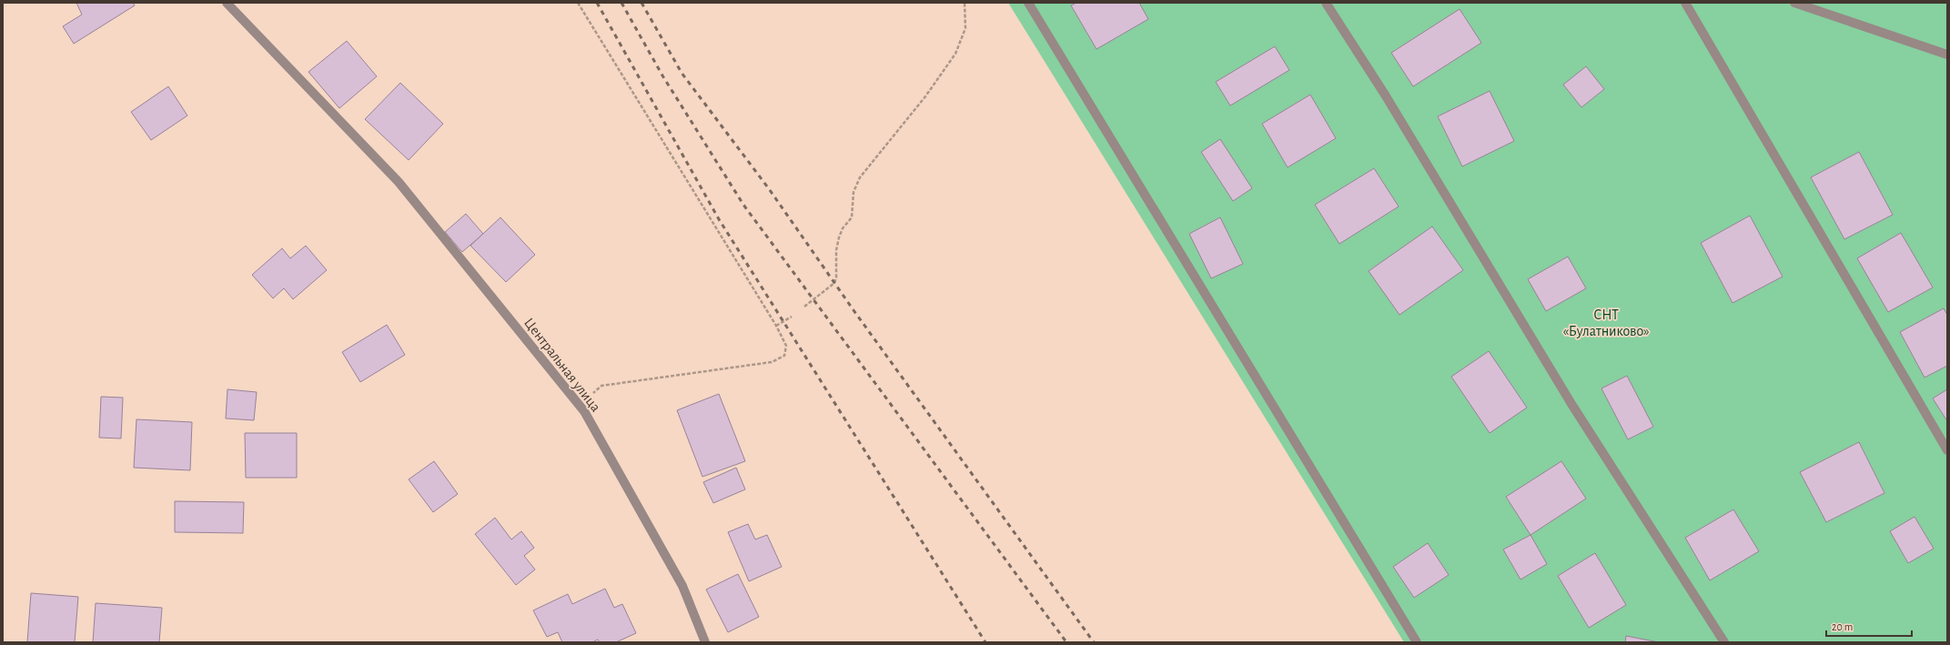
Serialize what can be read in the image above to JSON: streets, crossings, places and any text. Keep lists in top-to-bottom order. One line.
{"streets":{"street":["Центральная улица"]},"parks":["СНТ «Булатниково»"],"scale_bar":"20 m"}
